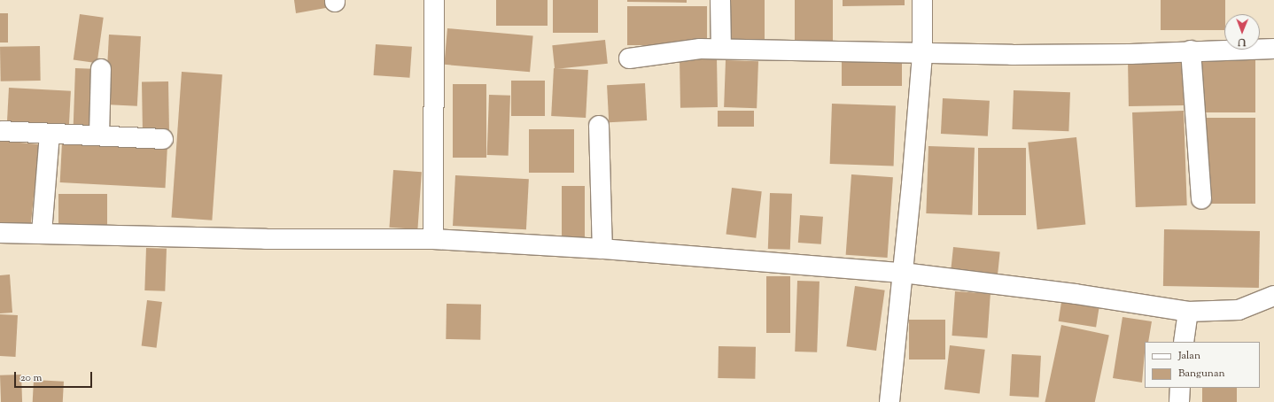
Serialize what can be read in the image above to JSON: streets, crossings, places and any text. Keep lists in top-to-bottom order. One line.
{"legend":["Jalan","Bangunan"],"scale_bar":"20 m","north":"bottom"}
